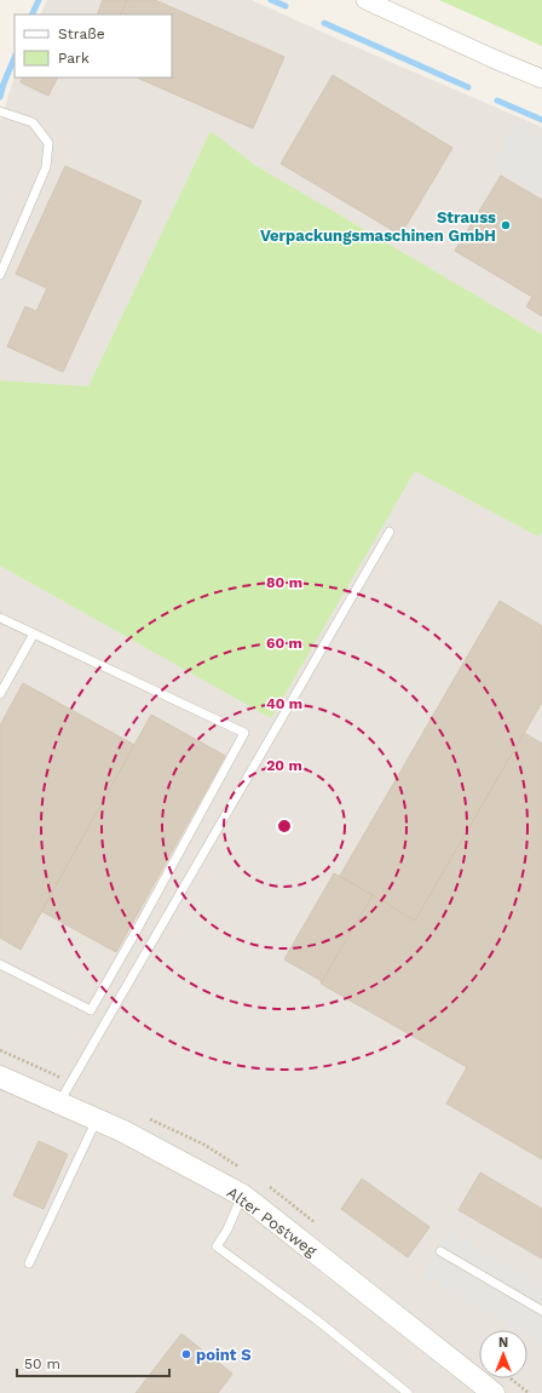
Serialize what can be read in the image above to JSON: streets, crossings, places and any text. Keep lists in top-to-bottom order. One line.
{"streets":{"street":["Alter Postweg"]},"places":["Strauss Verpackungsmaschinen GmbH","point S"],"legend":["Straße","Park"],"scale_bar":"50 m","north":"top","rings":["80 m","60 m","40 m","20 m"]}
